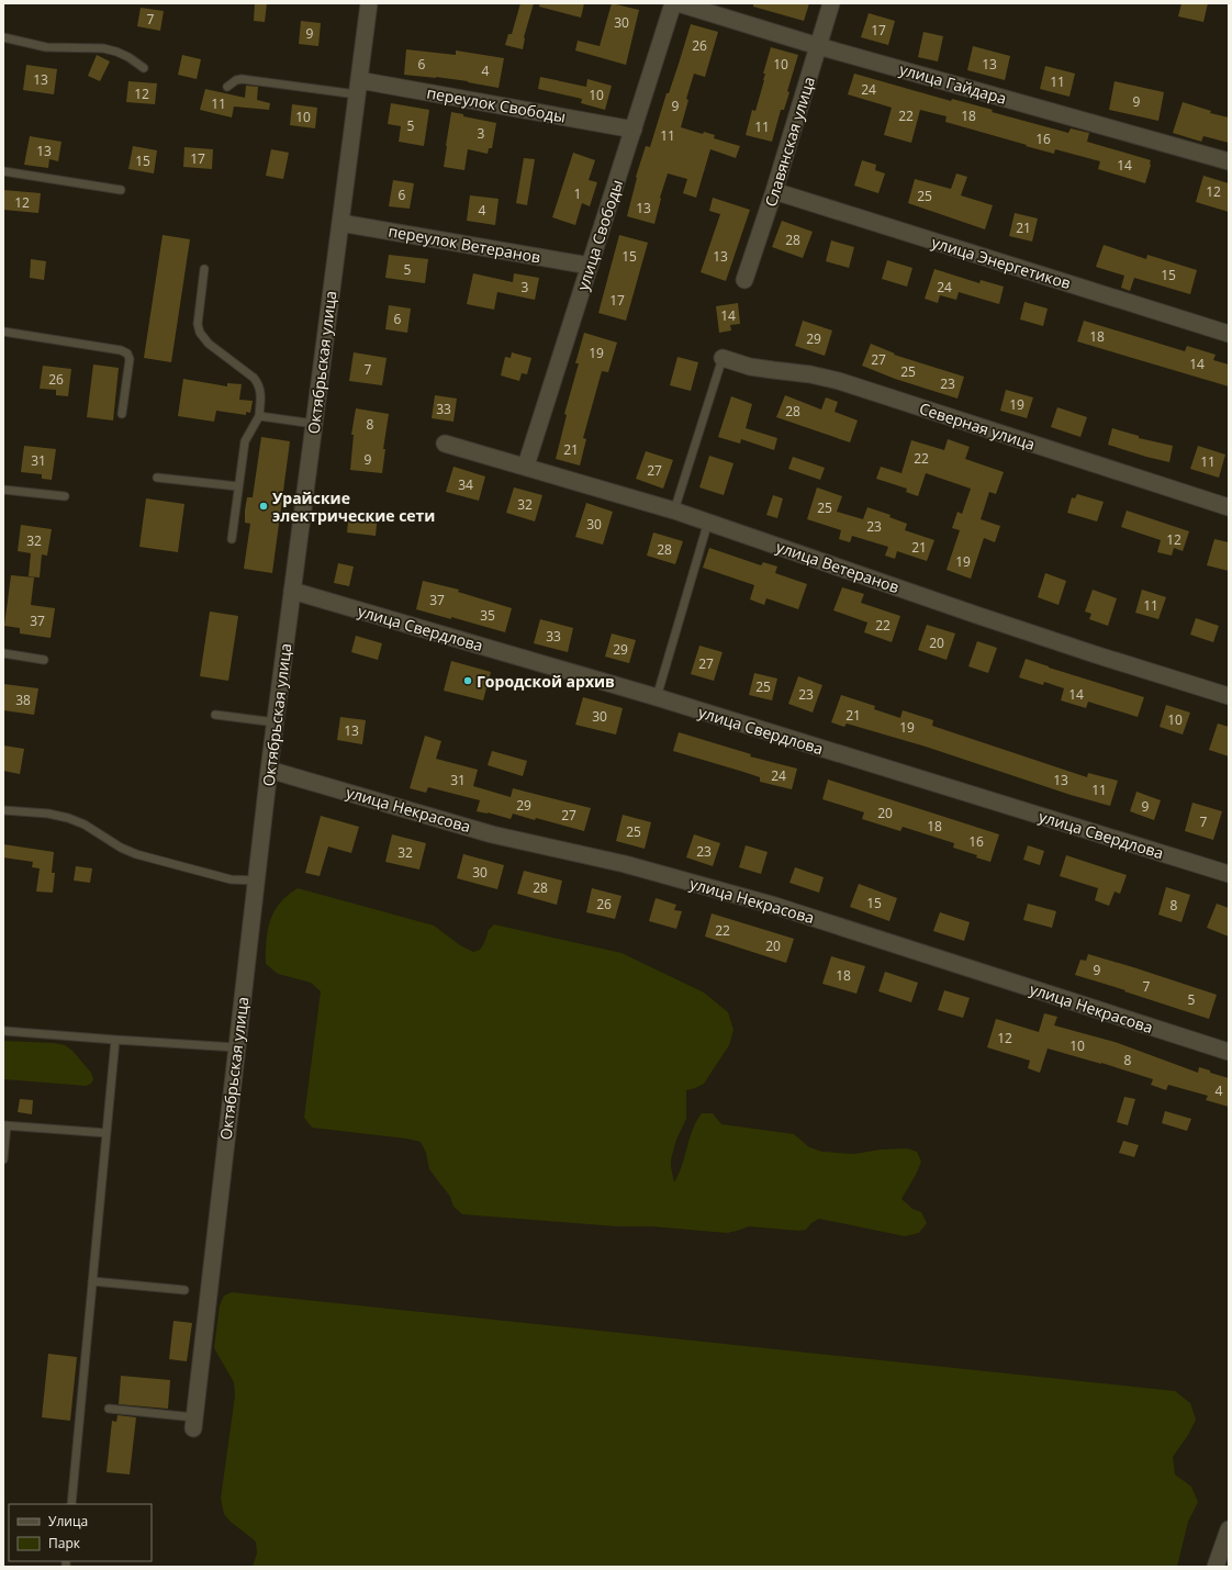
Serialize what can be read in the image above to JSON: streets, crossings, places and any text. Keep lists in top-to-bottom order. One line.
{"streets":{"street":["улица Гайдара","переулок Свободы","Славянская улица","улица Свободы","переулок Ветеранов","улица Энергетиков","Октябрьская улица","Северная улица","улица Ветеранов","улица Свердлова","улица Некрасова"]},"crossings":[["улица Гайдара","Славянская улица"],["переулок Свободы","улица Свободы"],["переулок Свободы","Октябрьская улица"],["Славянская улица","улица Энергетиков"],["улица Свободы","переулок Ветеранов"],["улица Свободы","улица Ветеранов"],["переулок Ветеранов","Октябрьская улица"],["Октябрьская улица","улица Свердлова"],["Октябрьская улица","улица Некрасова"]],"places":["Урайские электрические сети","Городской архив"],"house_numbers":["7","30","17","9","26","6","10","13","4","13","11","24","12","10","9","11","9","22","18","10","5","11","3","11","16","13","17","15","14","12","1","6","25","12","13","4","21","28","15","13","5","15","3","24","17","14","6","18","29","19","27","14","7","25","26","23","19","33","28","8","21","22","9","31","11","27","34","32","25","30","23","12","32","21","28","19","37","11","35","37","22","33","20","29","27","25","23","14","38","21","30","10","19","13","24","31","13","11","29","9","20","27","7","18","25","16","23","32","30","28","15","26","8","22","20","9","18","7","5","12","10","8","4"],"legend":["Улица","Парк"]}
